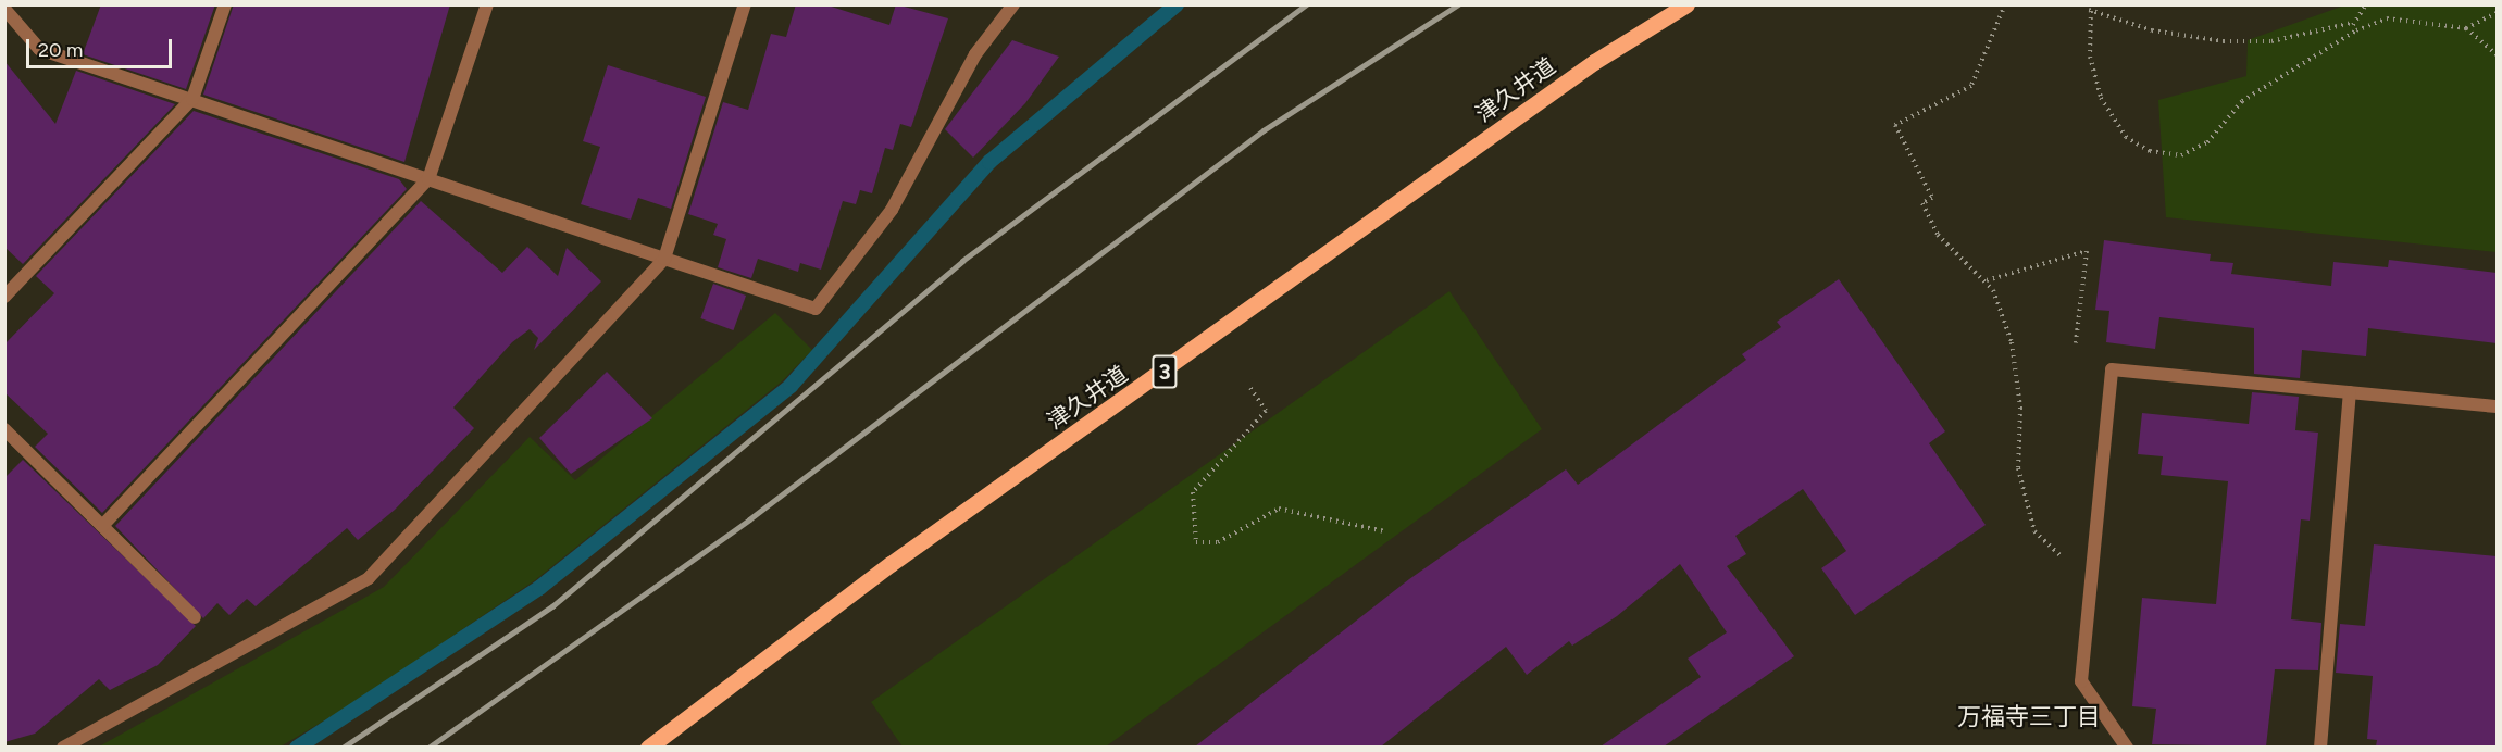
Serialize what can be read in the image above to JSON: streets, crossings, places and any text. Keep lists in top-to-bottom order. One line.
{"streets":{"main road":["津久井道","3"]},"districts":["万福寺三丁目"],"scale_bar":"20 m"}
